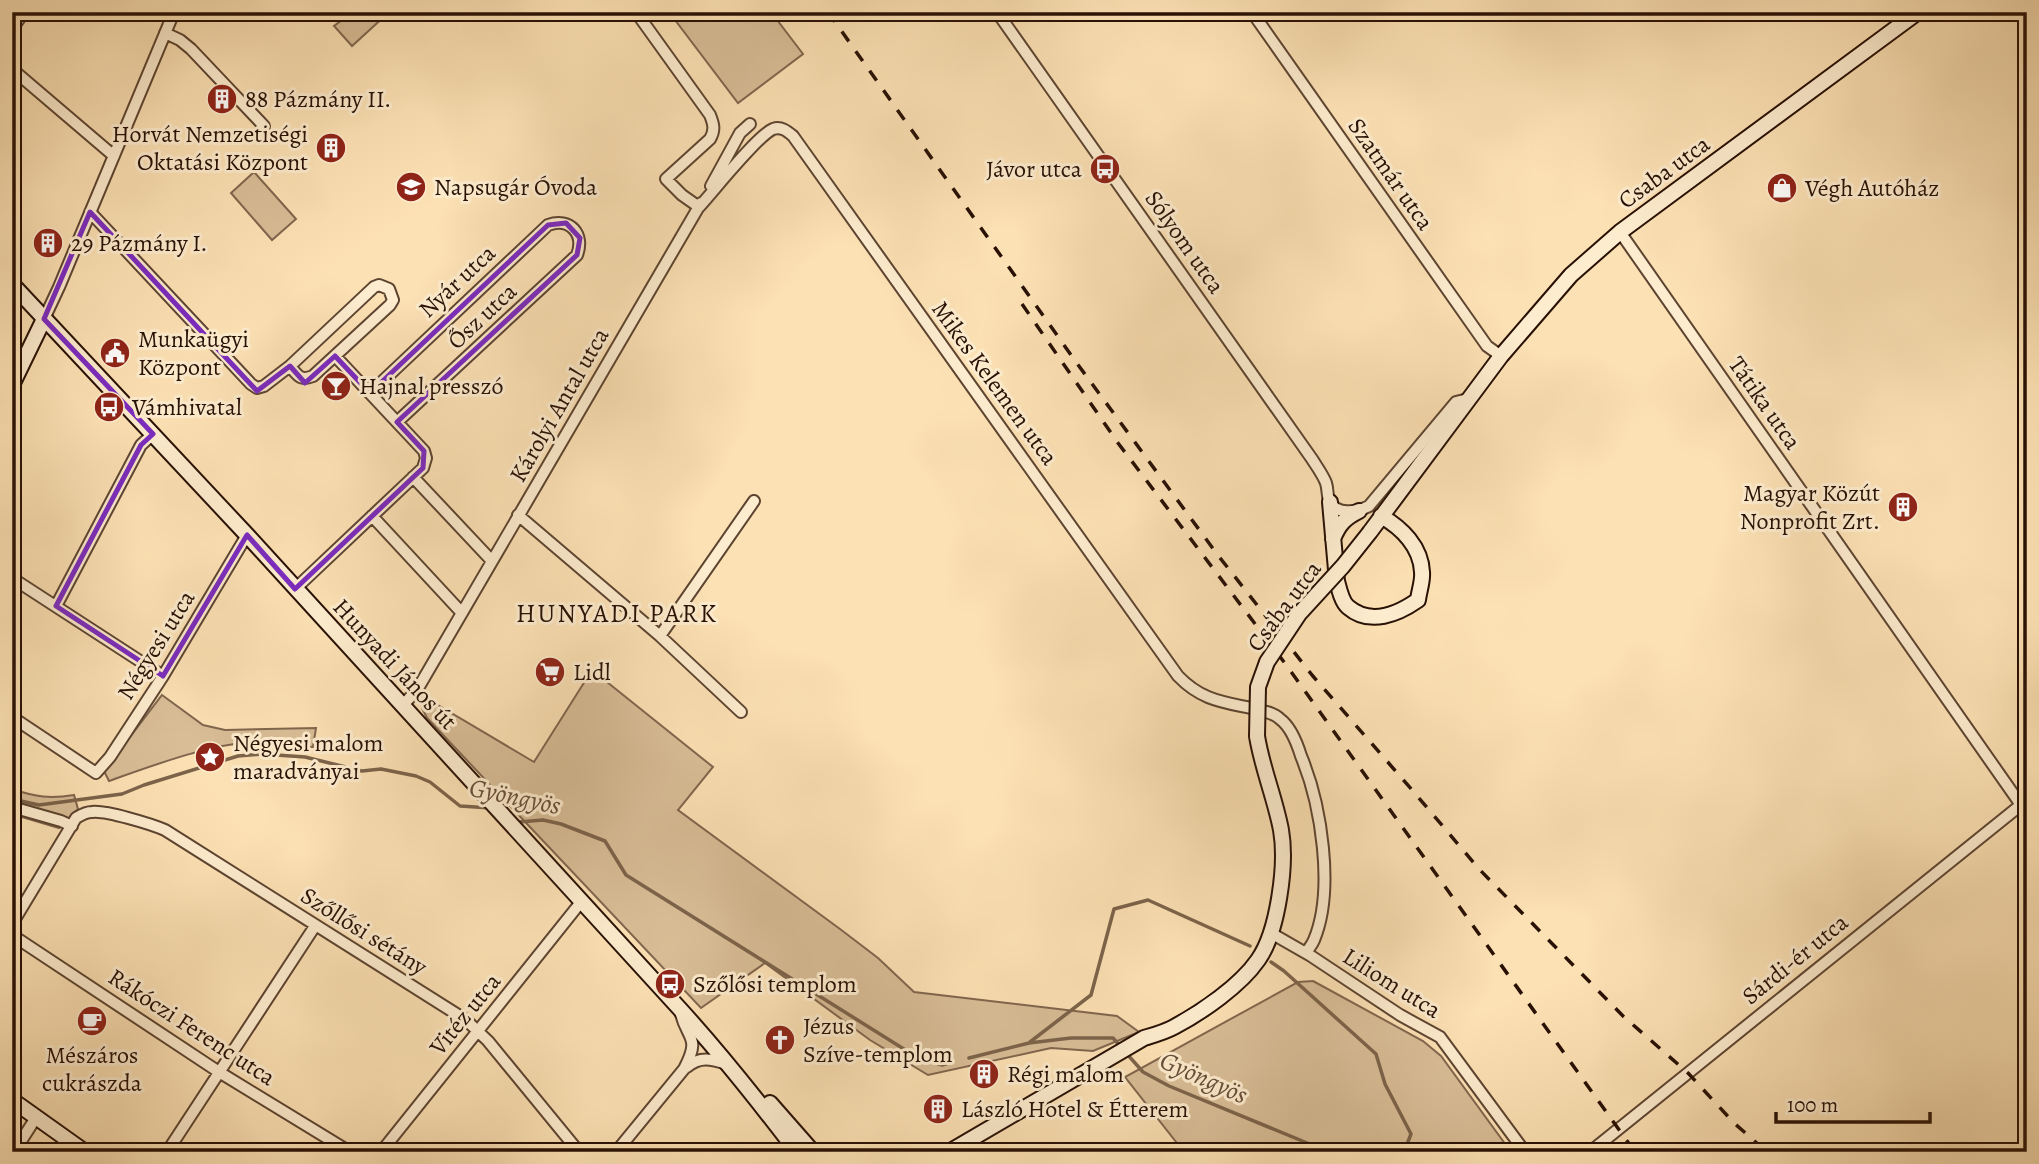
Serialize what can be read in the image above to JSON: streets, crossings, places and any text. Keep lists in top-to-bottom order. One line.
{"streets":{"street":["Csaba utca","Szatmár utca","Sólyom utca","Nyár utca","Ősz utca","Mikes Kelemen utca","Tátika utca","Károlyi Antal utca","Négyesi utca","Hunyadi János út","Szőllősi sétány","Sárdi-ér utca","Liliom utca","Vitéz utca","Rákóczi Ferenc utca"]},"crossings":[["Csaba utca","Szatmár utca"],["Csaba utca","Tátika utca"],["Csaba utca","Liliom utca"],["Nyár utca","Ősz utca"],["Mikes Kelemen utca","Károlyi Antal utca"],["Mikes Kelemen utca","Liliom utca"],["Tátika utca","Sárdi-ér utca"],["Károlyi Antal utca","Hunyadi János út"],["Négyesi utca","Hunyadi János út"],["Hunyadi János út","Vitéz utca"],["Szőllősi sétány","Vitéz utca"]],"districts":["HUNYADI PARK"],"water":["Gyöngyös"],"places":{"building":["88 Pázmány II.","Horvát Nemzetiségi Oktatási Központ","29 Pázmány I.","Magyar Közút Nonprofit Zrt.","Régi malom","László Hotel & Étterem"],"bus stop":["Jávor utca","Vámhivatal","Szőlősi templom"],"school or university":["Napsugár Óvoda"],"shop":["Végh Autóház"],"public building":["Munkaügyi Központ"],"bar":["Hajnal presszó"],"supermarket":["Lidl"],"place":["Négyesi malom maradványai"],"cafe":["Mészáros cukrászda"],"church":["Jézus Szíve-templom"]},"scale_bar":"100 m"}
